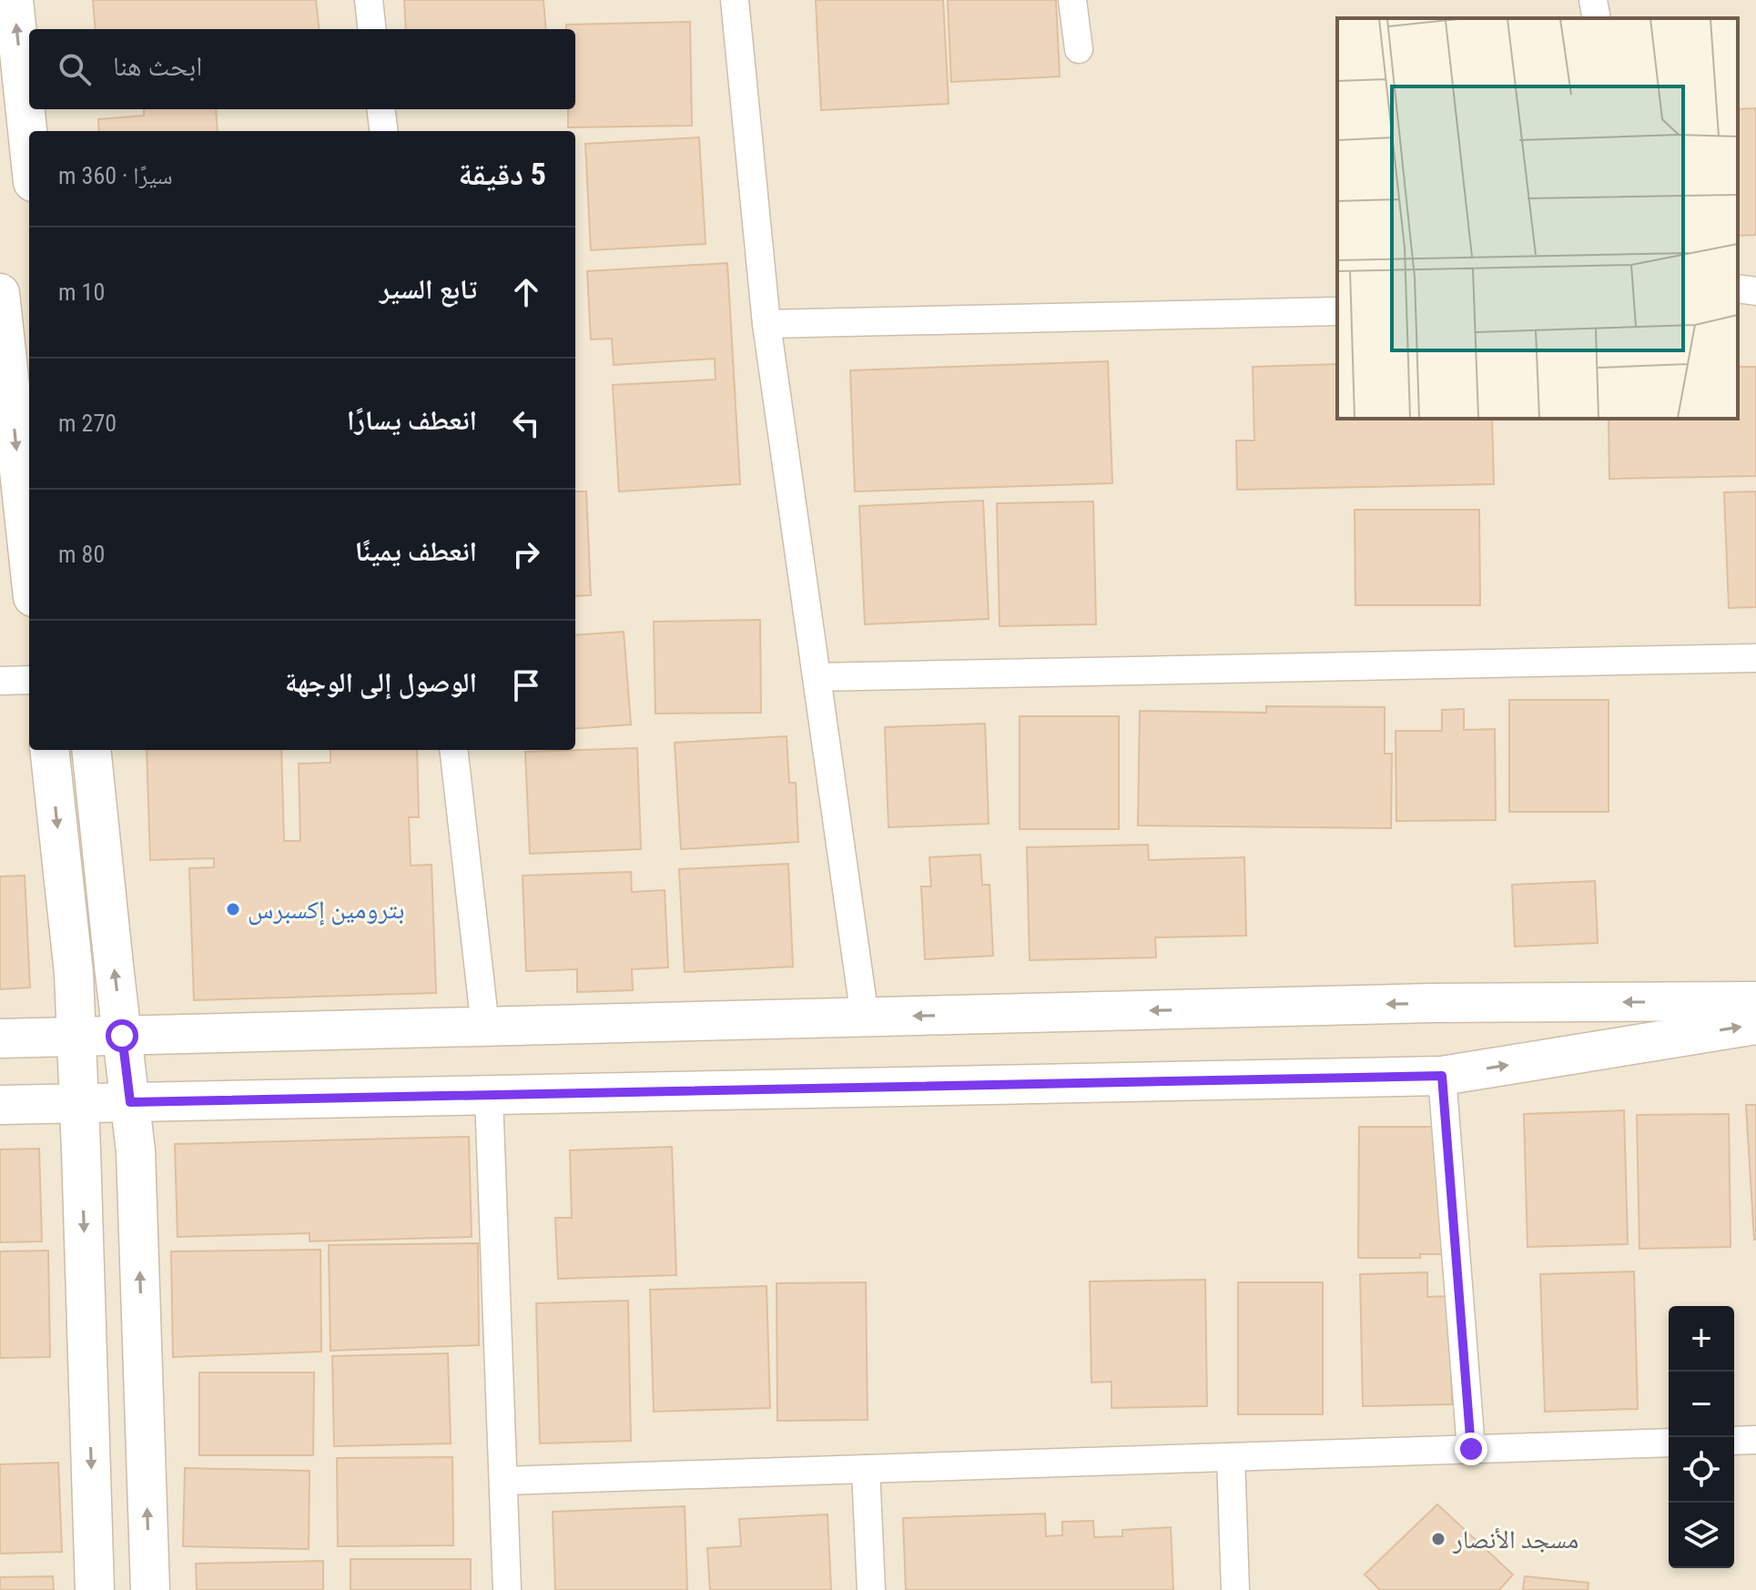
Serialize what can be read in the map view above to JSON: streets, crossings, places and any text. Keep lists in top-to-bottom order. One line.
{"places":["بترومين إكسبرس","مسجد الأنصار"],"page":{"search":"ابحث هنا","heading":["5 دقيقة","سيرًا · 360 m"],"list":[["تابع السير","10 m"],["انعطف يسارًا","270 m"],["انعطف يمينًا","80 m"],"الوصول إلى الوجهة"],"map_buttons":["+","−"]}}
